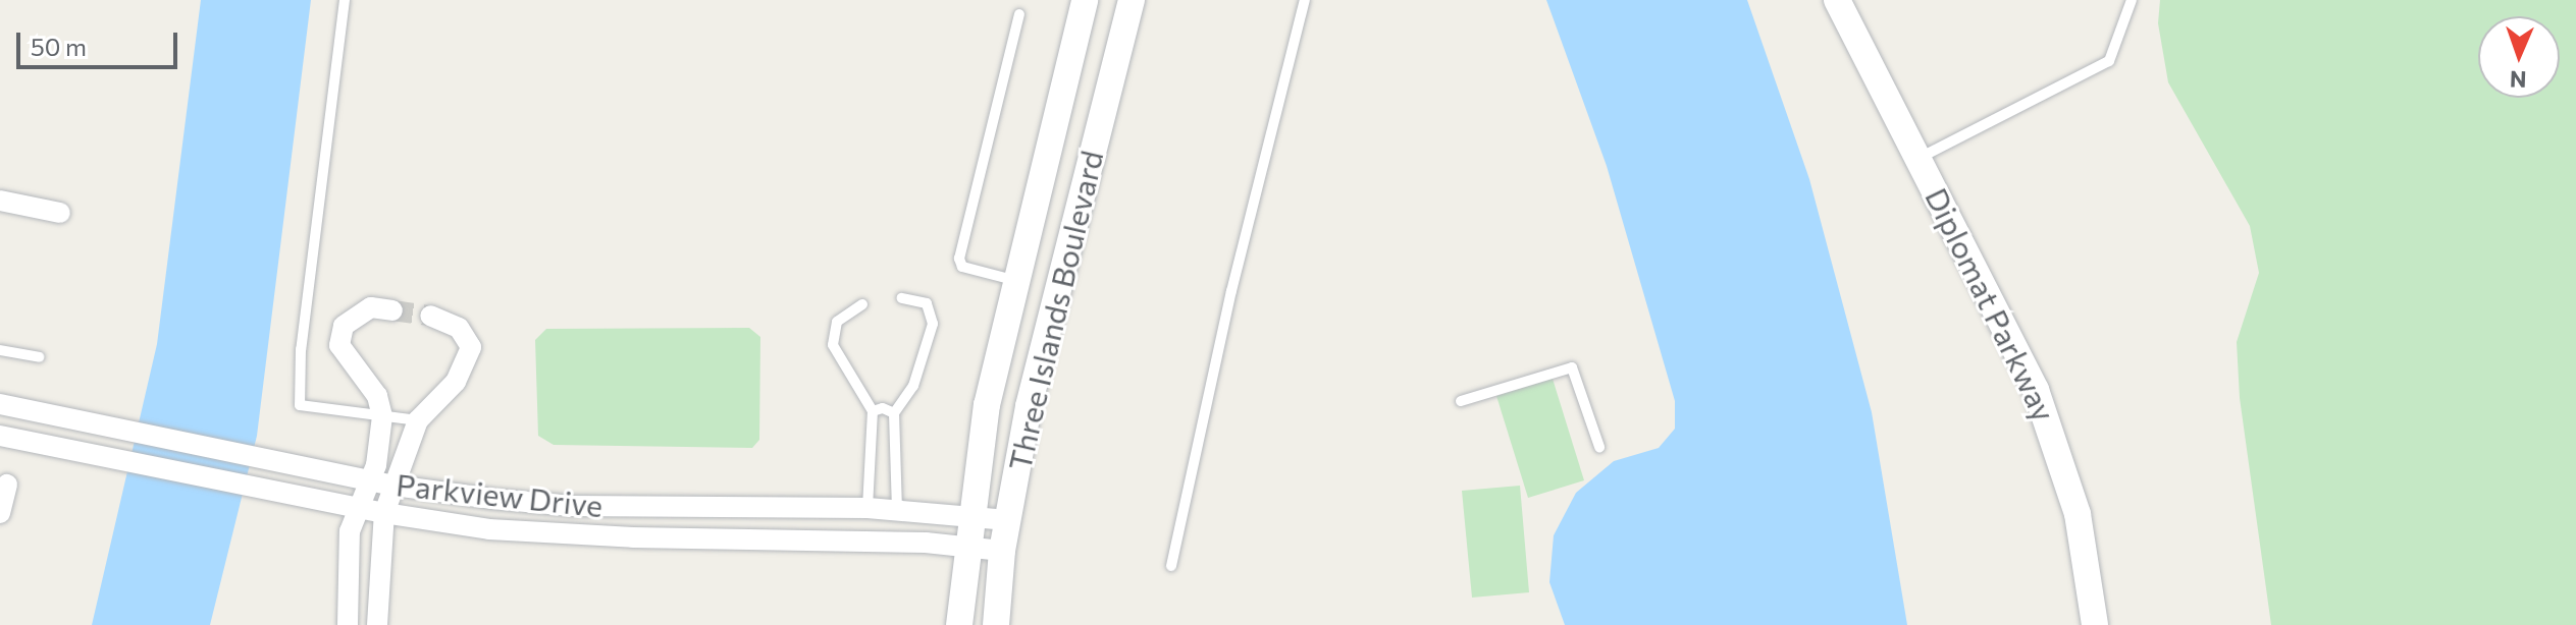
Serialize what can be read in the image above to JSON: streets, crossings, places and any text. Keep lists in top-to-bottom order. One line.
{"streets":{"street":["Diplomat Parkway","Three Islands Boulevard","Parkview Drive"]},"crossings":[["Three Islands Boulevard","Parkview Drive"]],"scale_bar":"50 m","north":"bottom"}
